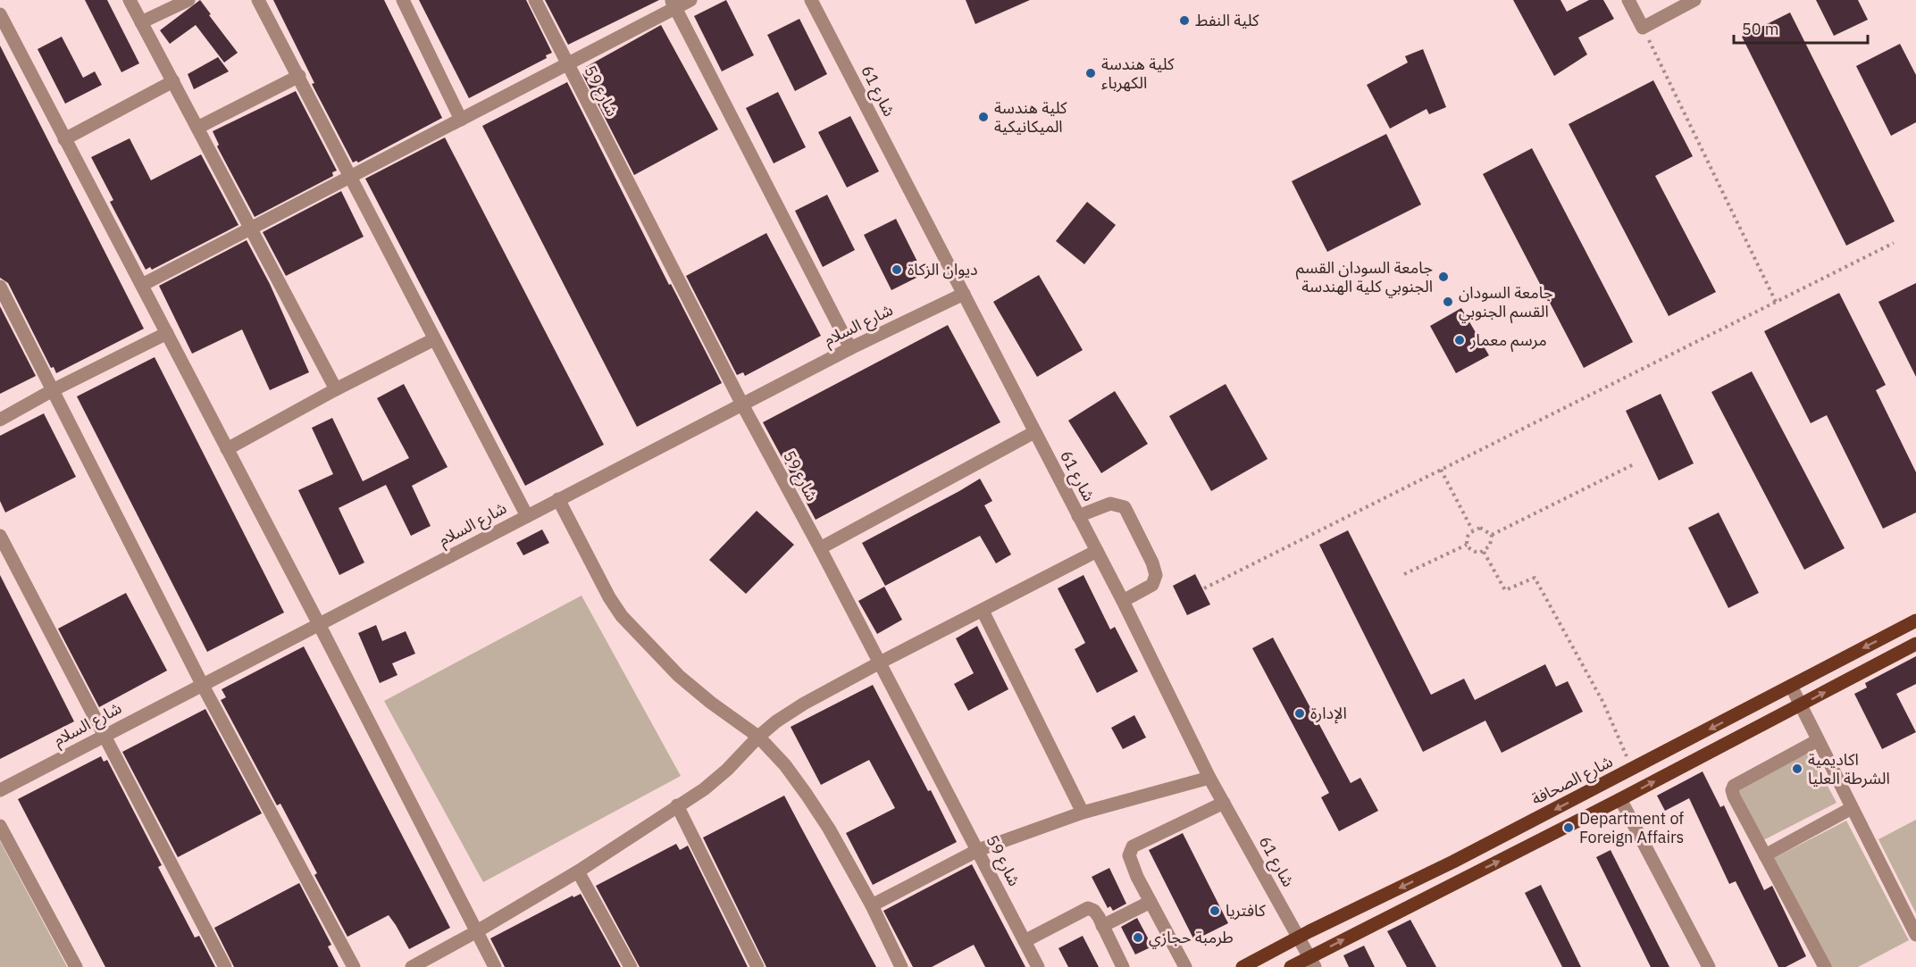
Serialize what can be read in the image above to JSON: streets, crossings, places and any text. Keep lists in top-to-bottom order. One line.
{"streets":{"main road":["شارع الصحافة"],"street":["شارع 59","شارع 61","شارع السلام"]},"crossings":[["شارع 59","شارع السلام"],["شارع 61","شارع السلام"],["شارع 61","شارع الصحافة"]],"places":["كلية النفط","كلية هندسة الكهرباء","كلية هندسة الميكانيكية","ديوان الزكاة","جامعة السودان القسم الجنوبي كلية الهندسة","جامعة السودان القسم الجنوبي","مرسم معمار","الإدارة","اكاديمية الشرطة العليا","Department of Foreign Affairs","كافتريا","طرمبة حجازي"],"scale_bar":"50 m"}
